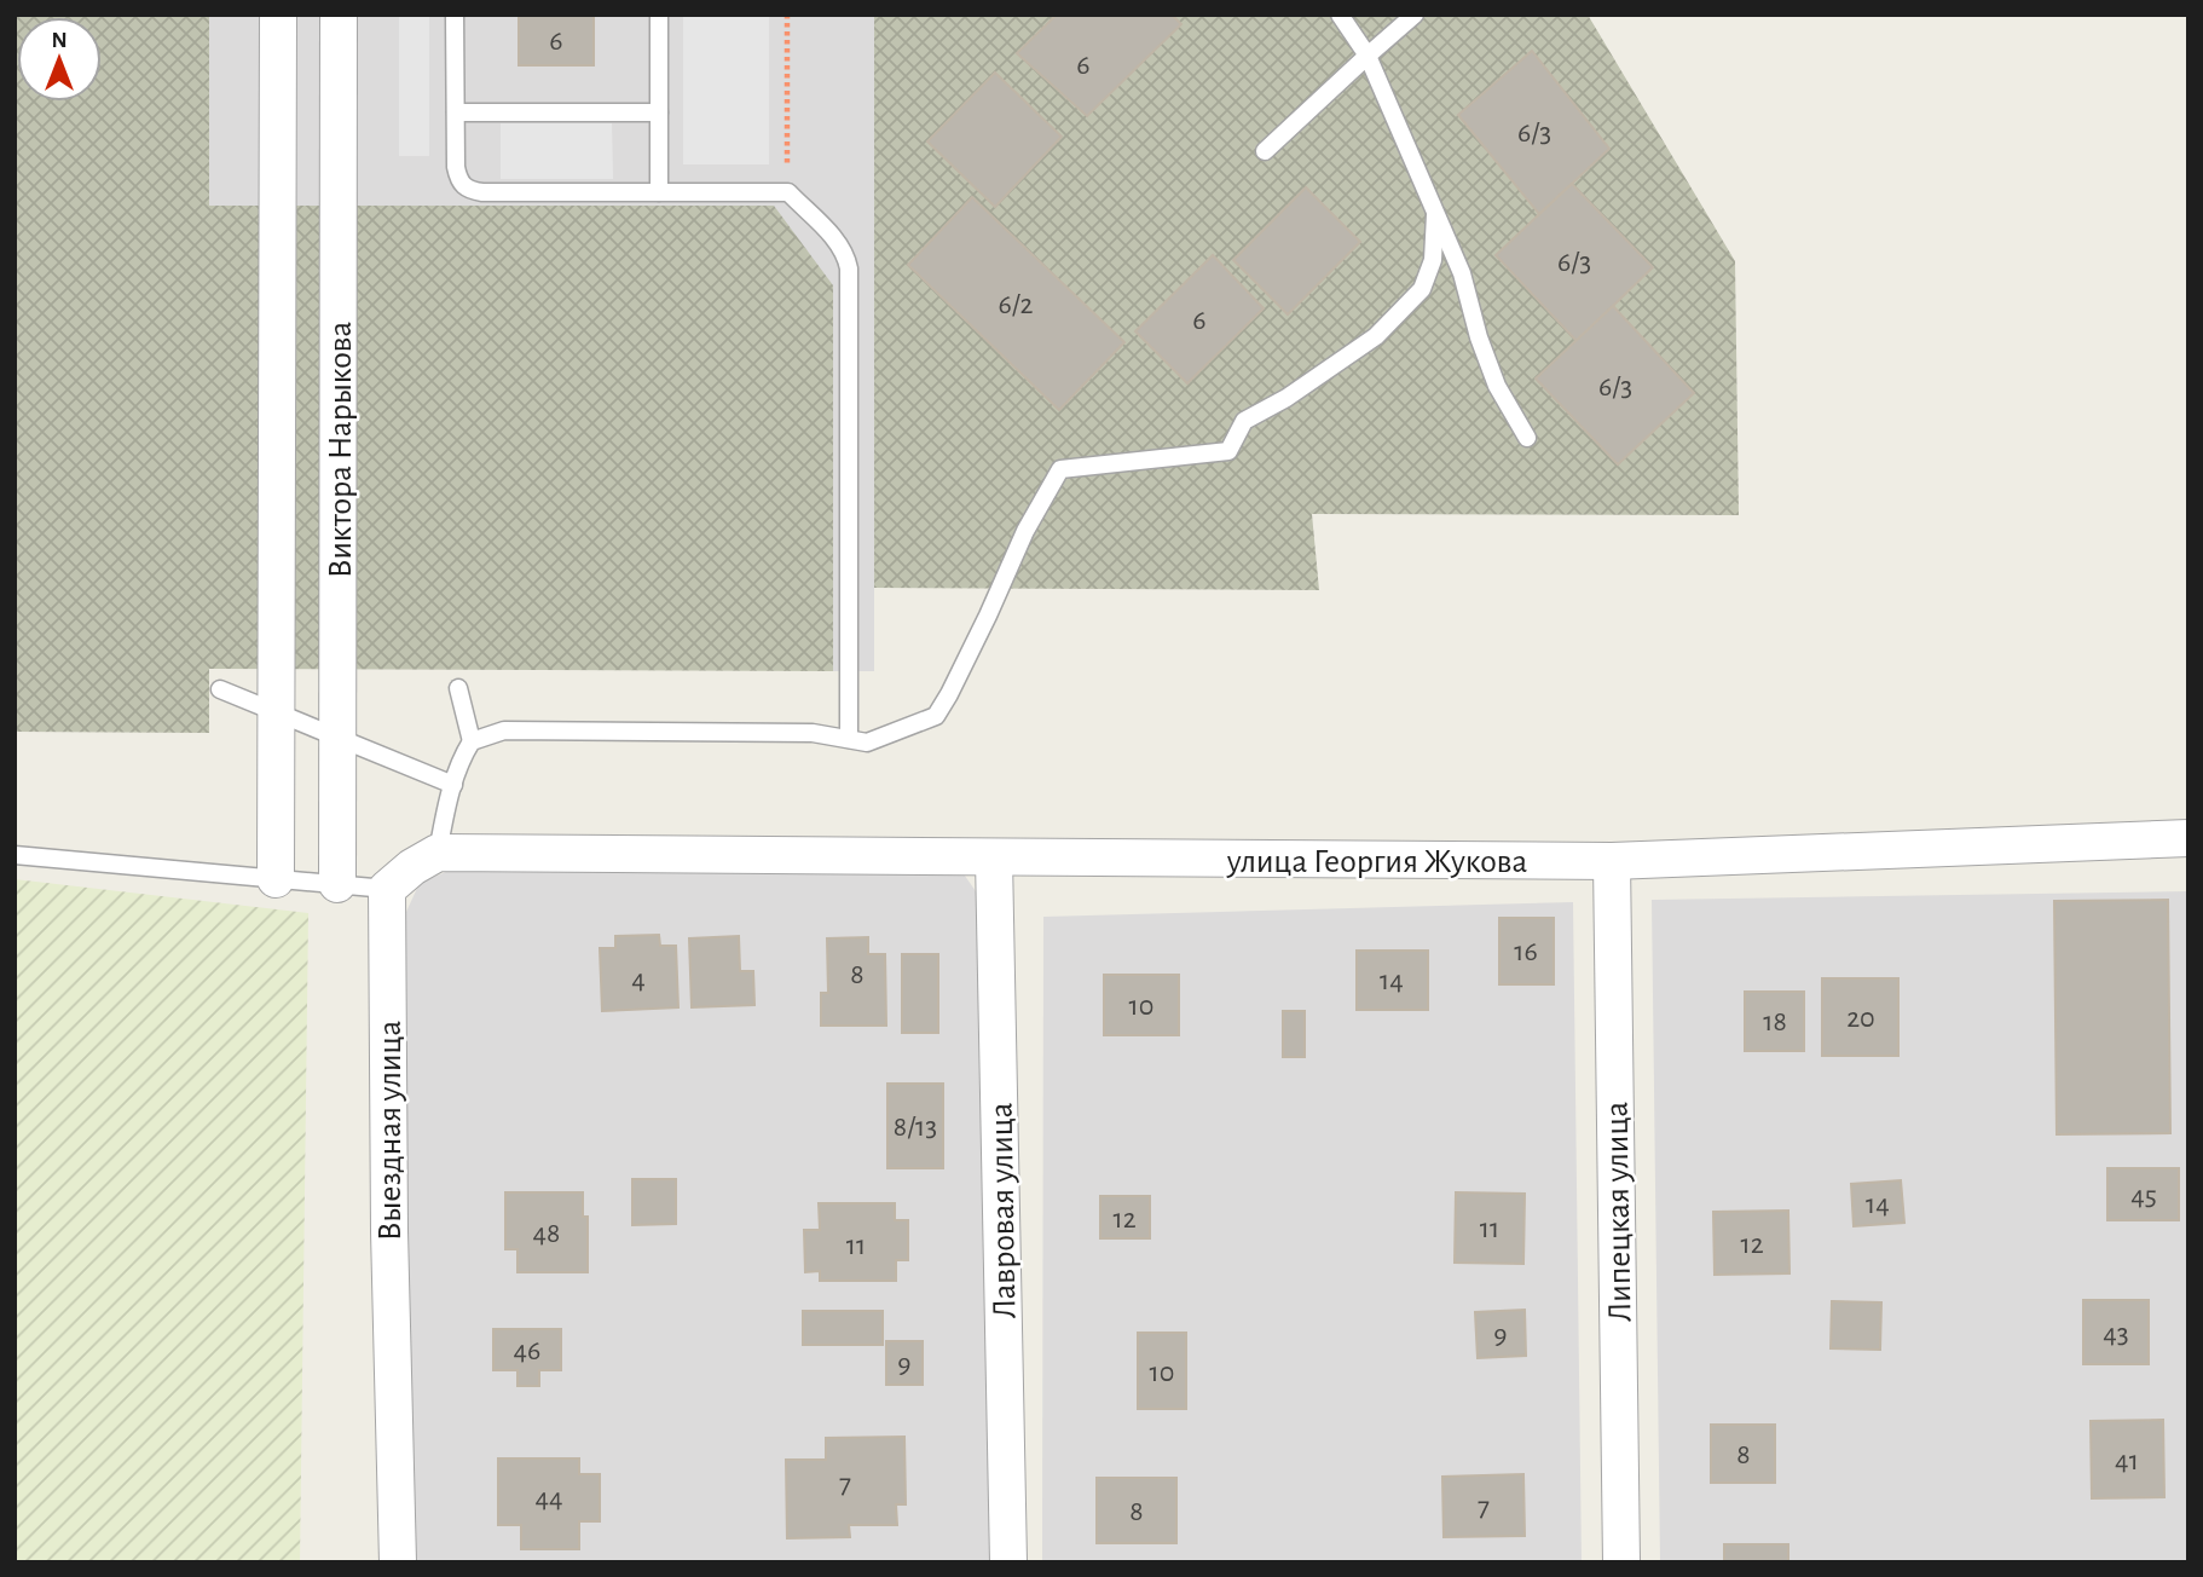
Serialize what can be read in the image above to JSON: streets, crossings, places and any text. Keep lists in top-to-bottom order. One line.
{"streets":{"street":["Виктора Нарыкова","улица Георгия Жукова","Выездная улица","Лавровая улица","Липецкая улица"]},"crossings":[["улица Георгия Жукова","Лавровая улица"],["улица Георгия Жукова","Липецкая улица"]],"house_numbers":["6","6","6/3","6/3","6/2","6","6/3","16","8","4","14","10","20","18","8/13","45","14","12","11","48","12","11","43","9","46","9","10","8","41","7","44","7","8"],"north":"top"}
